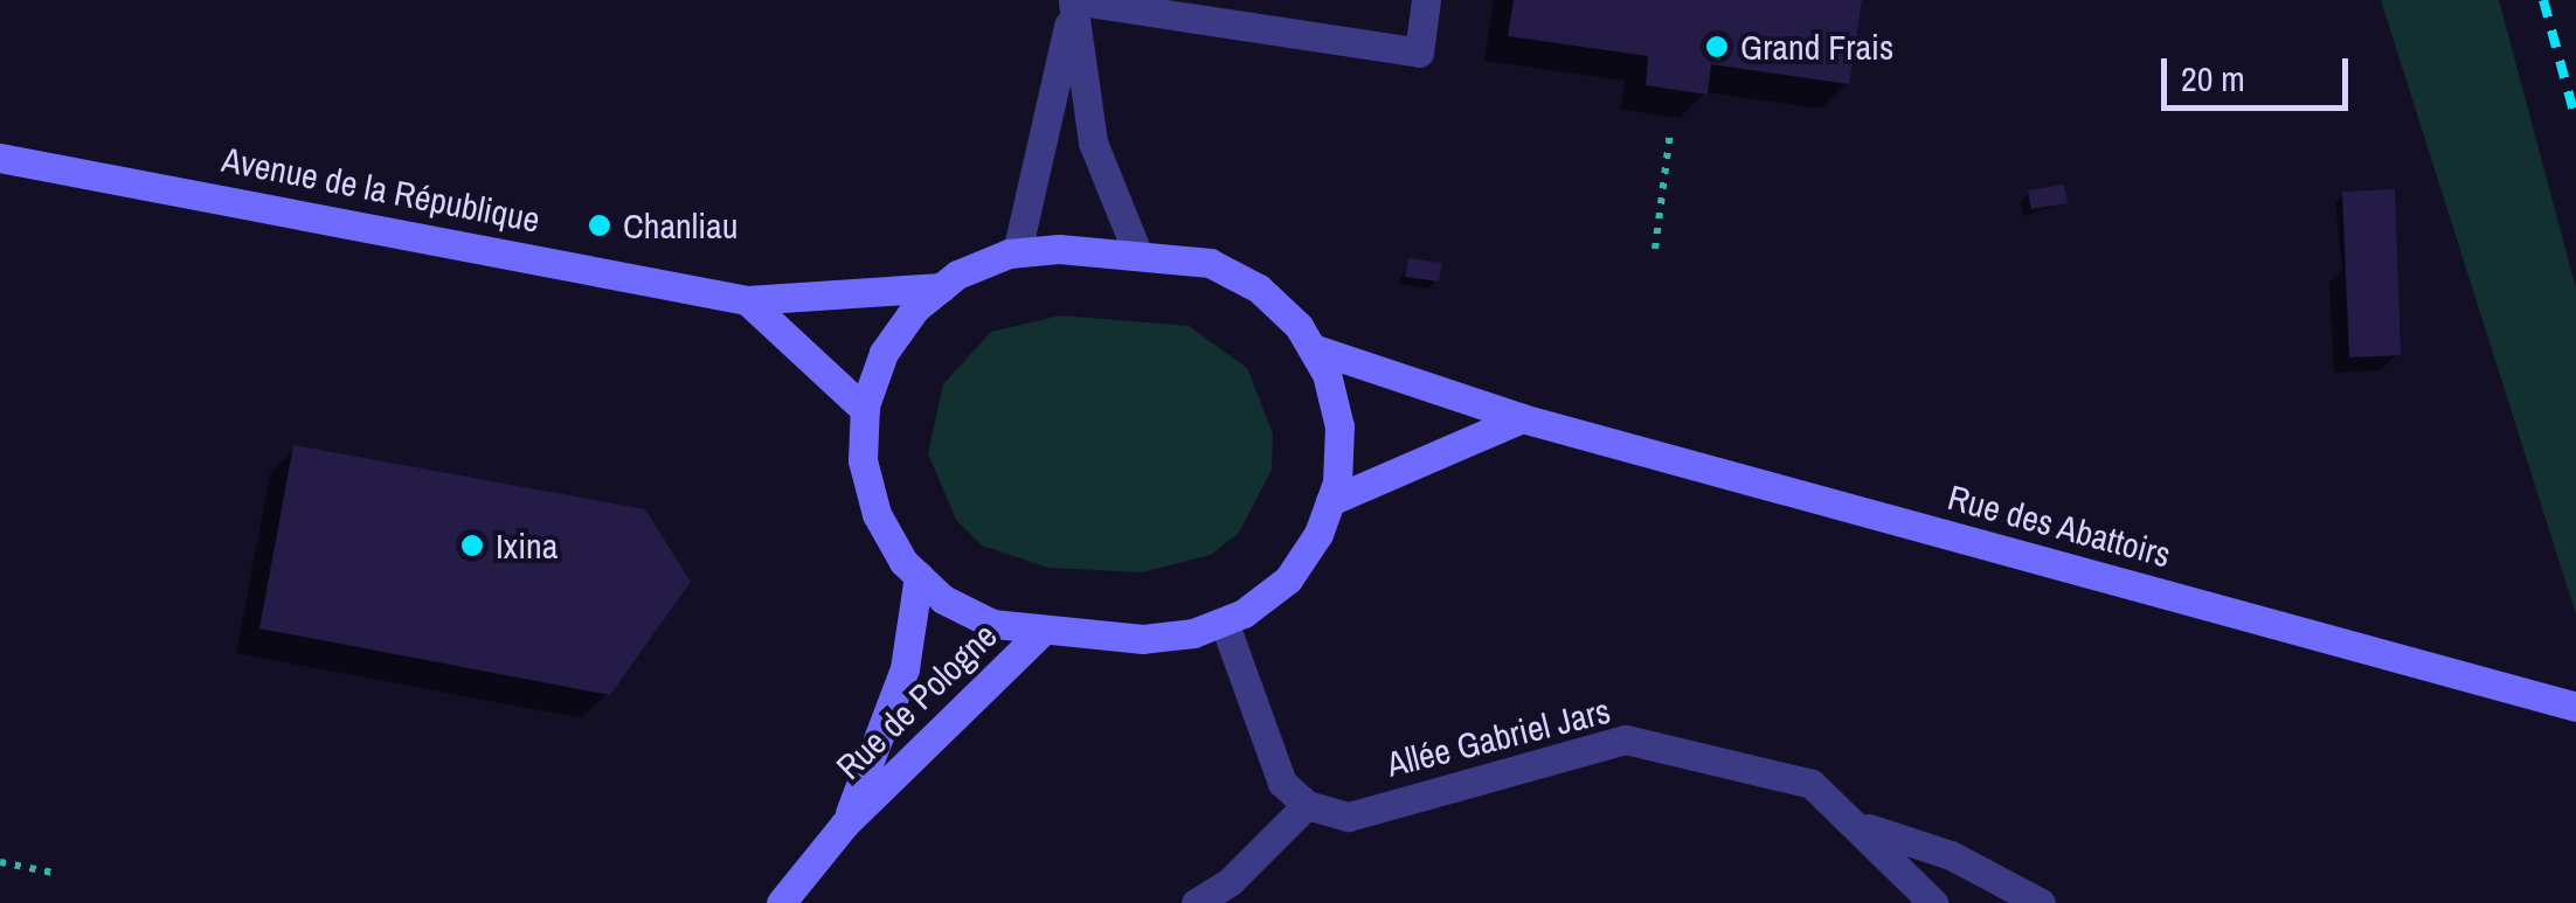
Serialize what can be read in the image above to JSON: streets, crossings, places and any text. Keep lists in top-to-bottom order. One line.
{"streets":{"street":["Avenue de la République","Rue des Abattoirs","Rue de Pologne","Allée Gabriel Jars"]},"places":["Grand Frais","Chanliau","Ixina"],"scale_bar":"20 m"}
